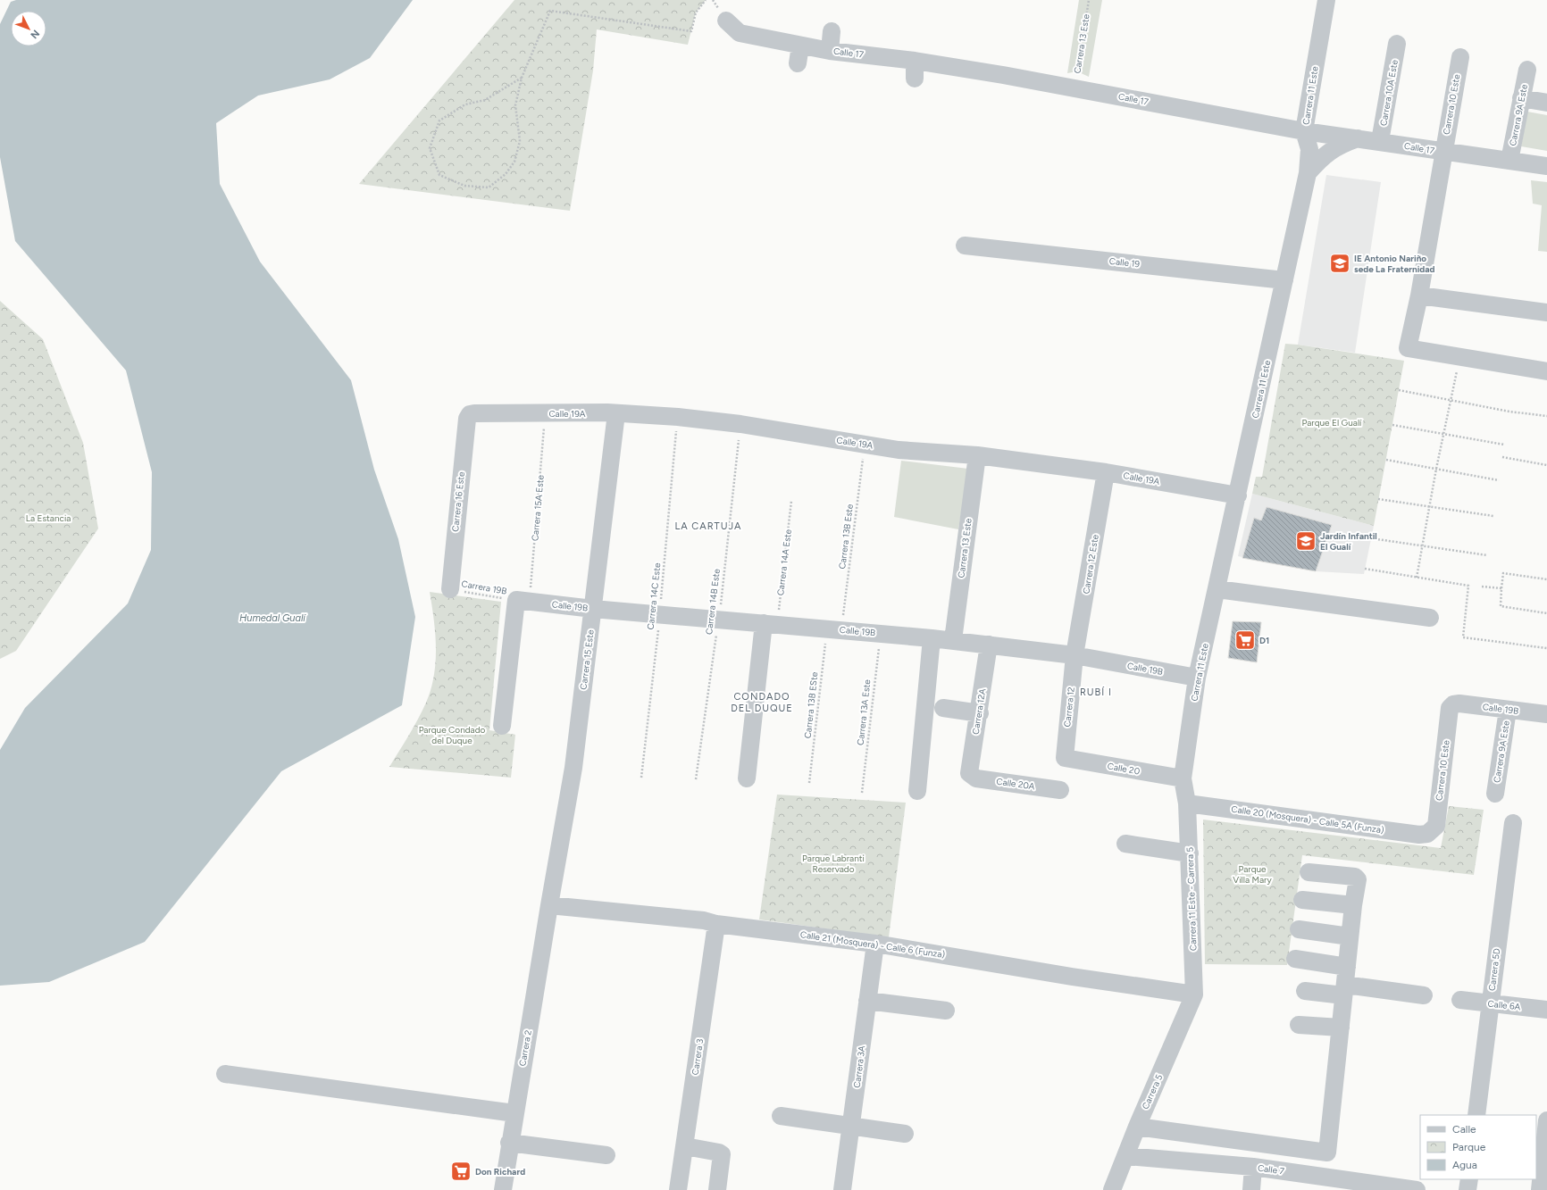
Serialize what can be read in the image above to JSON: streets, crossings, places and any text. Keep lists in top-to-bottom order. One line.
{"streets":{"street":["Carrera 13 Este","Calle 17","Carrera 10A Este","Carrera 11 Este","Carrera 10 Este","Carrera 9A Este","Calle 19","Calle 19A","Carrera 16 Este","Carrera 12 Este","Calle 19B","Carrera 15 Este","Carrera 12","Carrera 12A","Calle 20","Calle 20A","Calle 20 (Mosquera) - Calle 5A (Funza)","Carrera 11 Este - Carrera 5","Calle 21 (Mosquera) - Calle 6 (Funza)","Carrera 5D","Calle 6A","Carrera 2","Carrera 3","Carrera 3A","Carrera 5","Calle 7"],"path":["Carrera 15A Este","Carrera 13B Este","Carrera 14A Este","Carrera 19B","Carrera 14C Este","Carrera 14B Este","Carrera 13B ESte","Carrera 13A Este"]},"crossings":[["Carrera 13 Este","Calle 17"],["Carrera 13 Este","Calle 19A"],["Carrera 13 Este","Calle 19B"],["Calle 17","Carrera 10A Este"],["Calle 17","Carrera 11 Este"],["Calle 17","Carrera 10 Este"],["Calle 17","Carrera 9A Este"],["Carrera 11 Este","Calle 19"],["Carrera 11 Este","Calle 19A"],["Carrera 11 Este","Calle 19B"],["Carrera 11 Este","Calle 20"],["Carrera 10 Este","Calle 19B"],["Carrera 10 Este","Calle 20 (Mosquera) - Calle 5A (Funza)"],["Carrera 9A Este","Calle 19B"],["Calle 19A","Carrera 16 Este"],["Calle 19A","Carrera 15A Este"],["Calle 19A","Carrera 13B Este"],["Calle 19A","Carrera 12 Este"],["Calle 19A","Carrera 14C Este"],["Calle 19A","Carrera 14B Este"],["Calle 19A","Carrera 15 Este"],["Carrera 16 Este","Carrera 19B"],["Carrera 15A Este","Carrera 19B"],["Carrera 15A Este","Calle 19B"],["Carrera 13B Este","Calle 19B"],["Carrera 13B Este","Carrera 13B ESte"],["Carrera 14A Este","Calle 19B"],["Carrera 12 Este","Calle 19B"],["Carrera 12 Este","Carrera 12"],["Carrera 19B","Calle 19B"],["Carrera 14C Este","Calle 19B"],["Carrera 14B Este","Calle 19B"],["Calle 19B","Carrera 15 Este"],["Calle 19B","Carrera 13B ESte"],["Calle 19B","Carrera 12"],["Calle 19B","Carrera 12A"],["Calle 19B","Carrera 13A Este"],["Carrera 15 Este","Calle 21 (Mosquera) - Calle 6 (Funza)"],["Carrera 15 Este","Carrera 2"],["Carrera 12","Calle 20"],["Carrera 12A","Calle 20A"],["Calle 20 (Mosquera) - Calle 5A (Funza)","Carrera 11 Este - Carrera 5"],["Carrera 11 Este - Carrera 5","Calle 21 (Mosquera) - Calle 6 (Funza)"],["Carrera 11 Este - Carrera 5","Carrera 5"],["Calle 21 (Mosquera) - Calle 6 (Funza)","Carrera 2"],["Calle 21 (Mosquera) - Calle 6 (Funza)","Carrera 3"],["Calle 21 (Mosquera) - Calle 6 (Funza)","Carrera 3A"],["Calle 21 (Mosquera) - Calle 6 (Funza)","Carrera 5"],["Carrera 5D","Calle 6A"],["Carrera 5","Calle 7"]],"districts":["LA CARTUJA","RUBÍ I","CONDADO DEL DUQUE"],"water":["Humedal Gualí"],"parks":["Parque El Gualí","La Estancia","Parque Condado del Duque","Parque Labranti Reservado","Parque Villa Mary"],"places":{"school or university":["IE Antonio Nariño sede La Fraternidad","Jardín Infantil El Gualí"],"supermarket":["D1","Don Richard"]},"legend":["Calle","Parque","Agua"],"north":"bottom right"}
